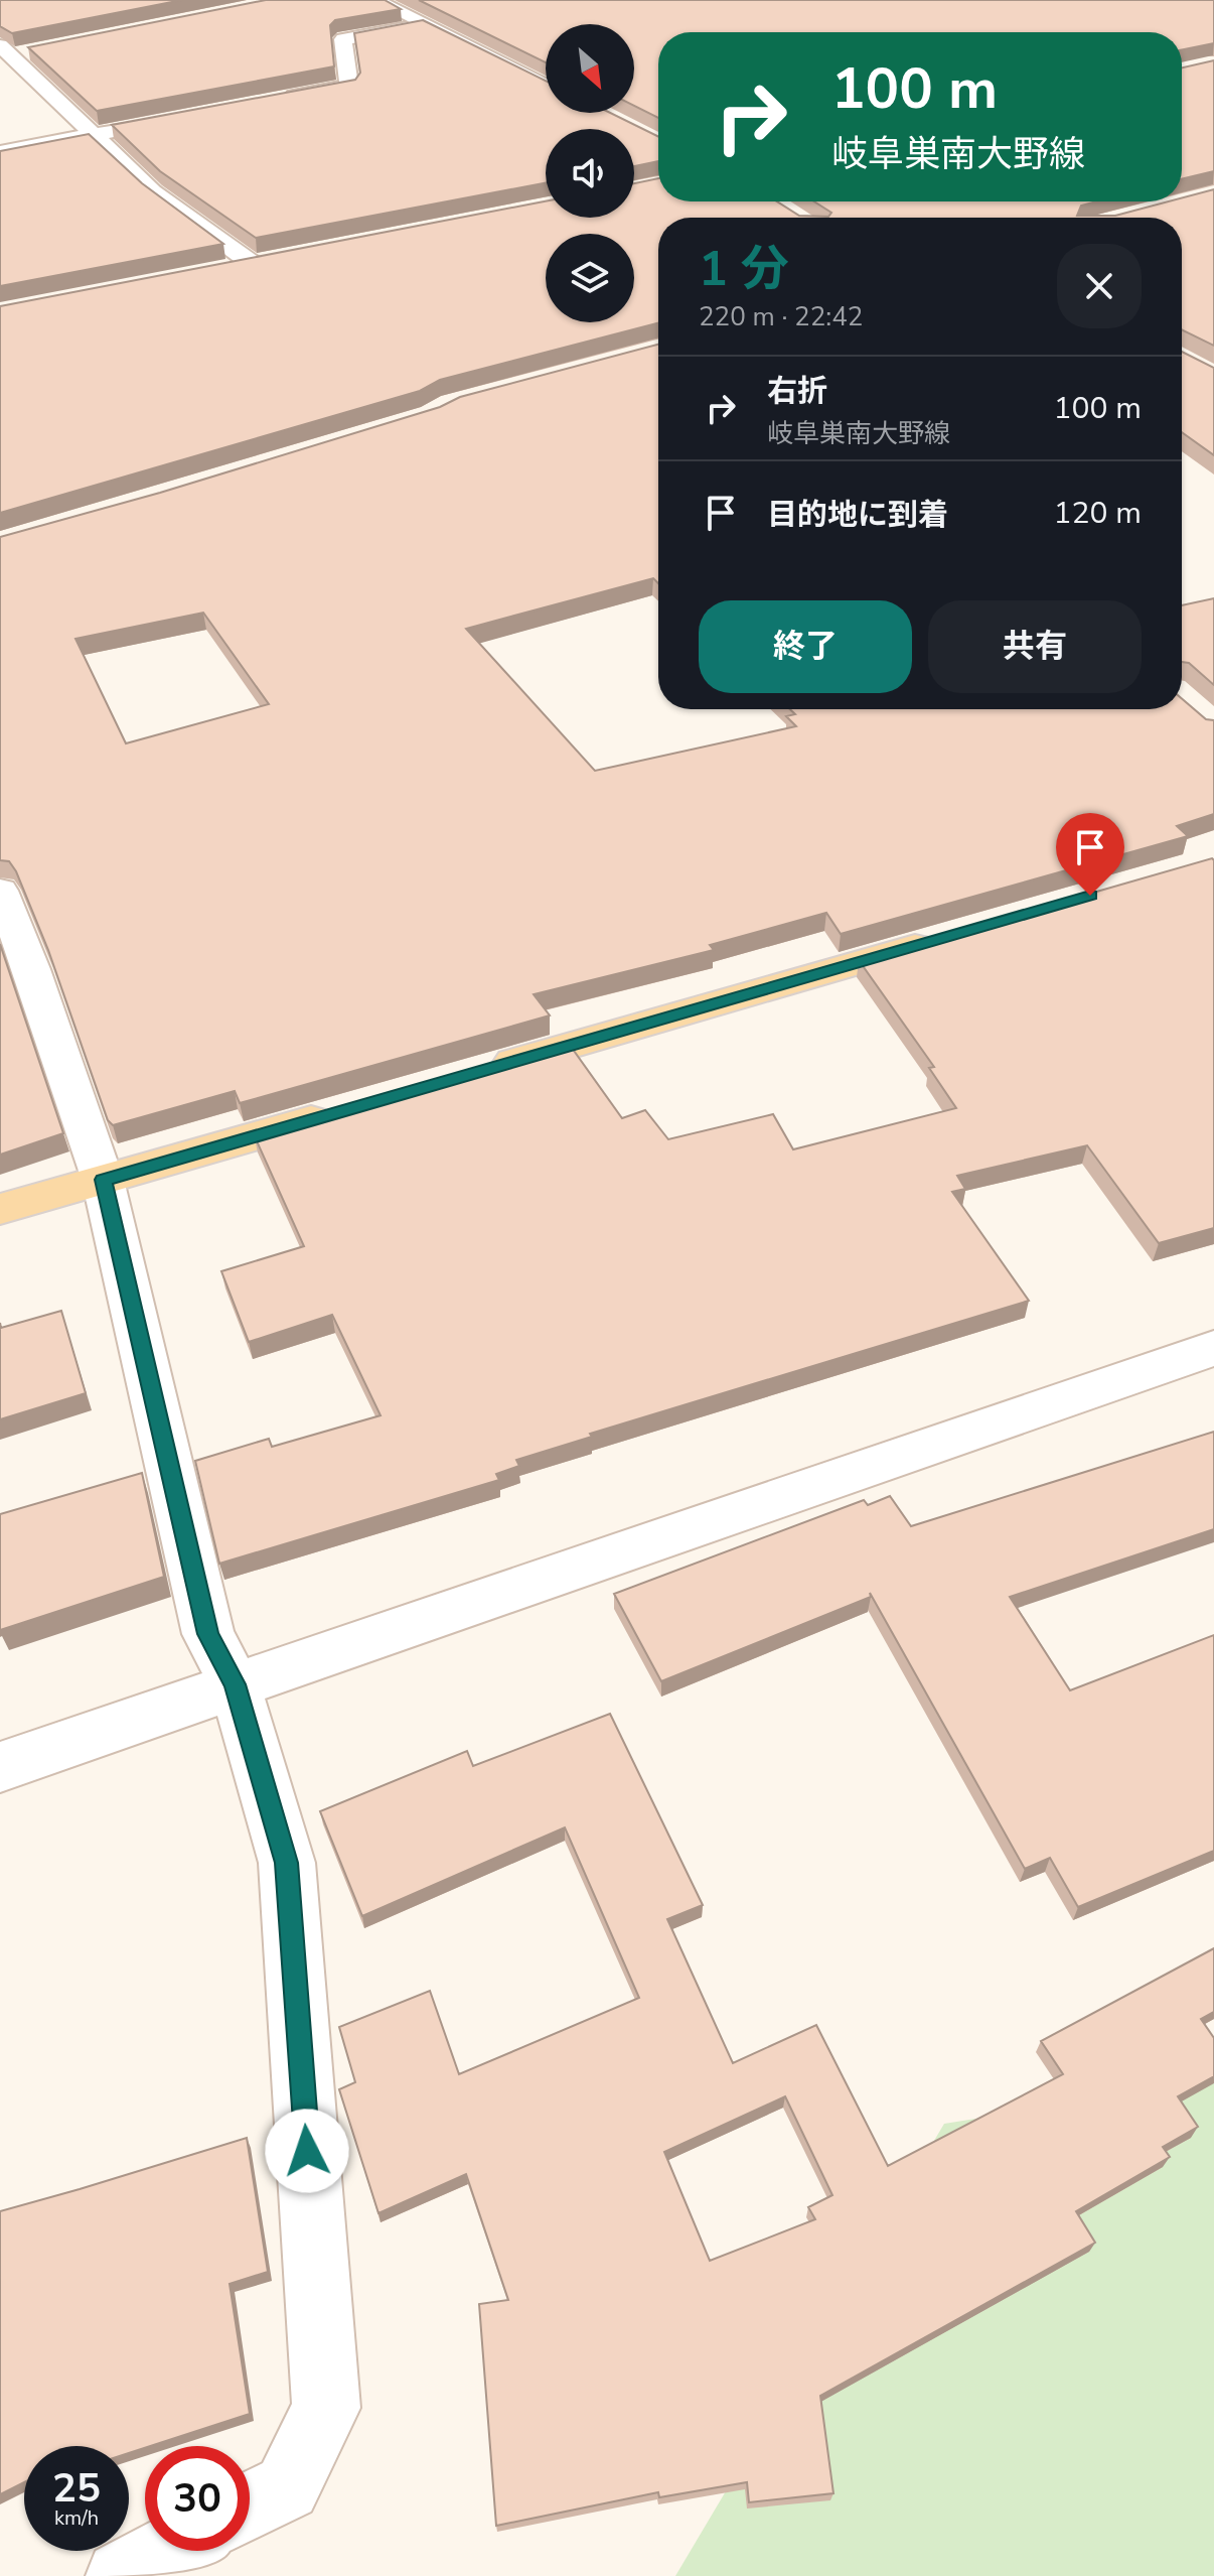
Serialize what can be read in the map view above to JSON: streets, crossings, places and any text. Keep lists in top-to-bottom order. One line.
{"north":"bottom right","page":{"turn":["100 m","岐阜巣南大野線"],"heading":["1 分","220 m · 22:42"],"list":[{"name":"右折","note":"岐阜巣南大野線","value":"100 m"},{"name":"目的地に到着","value":"120 m"}],"buttons":["終了","共有"],"speed":"25 km/h","limit":"30"}}
